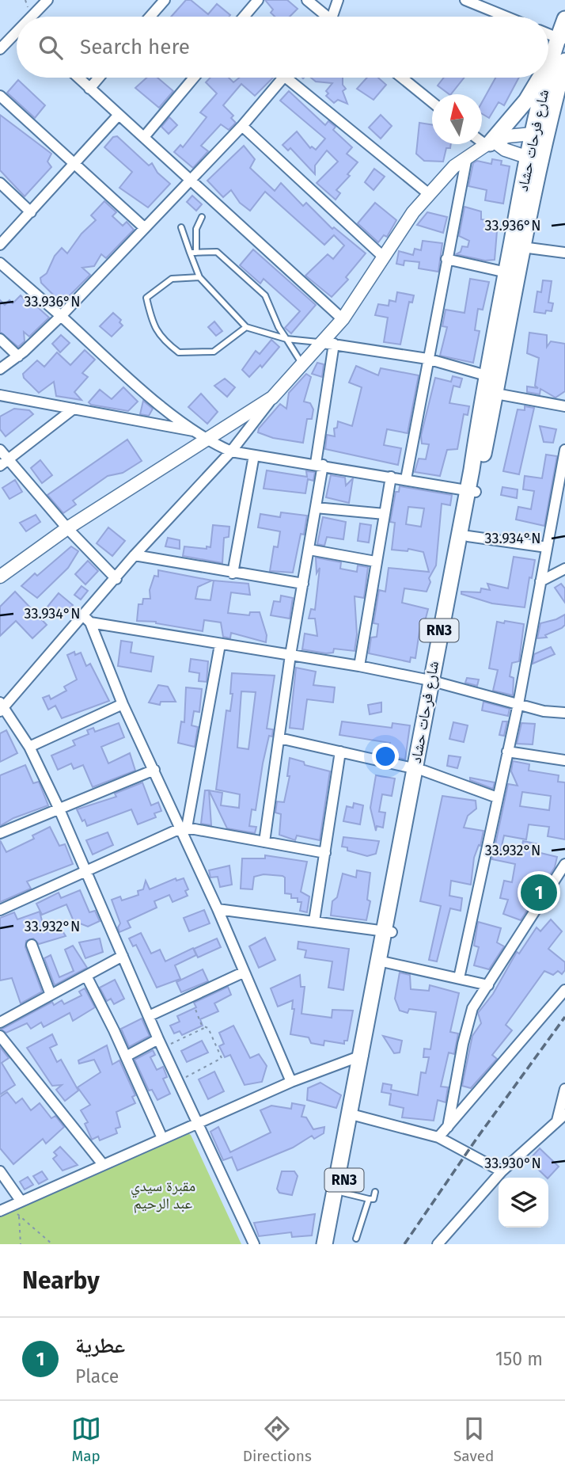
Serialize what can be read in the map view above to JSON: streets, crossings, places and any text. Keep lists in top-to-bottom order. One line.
{"streets":{"main road":["شارع فرحات حشاد","RN3"]},"parks":["مقبرة سيدي عبد الرحيم"],"north":"top","page":{"search":"Search here","pins":"1","heading":"Nearby","list":[{"mark":"1","name":"عطرية","note":"Place","value":"150 m"}],"nav":["Map","Directions","Saved"]},"coordinates":["33.936°N","33.934°N","33.932°N","33.930°N"]}
